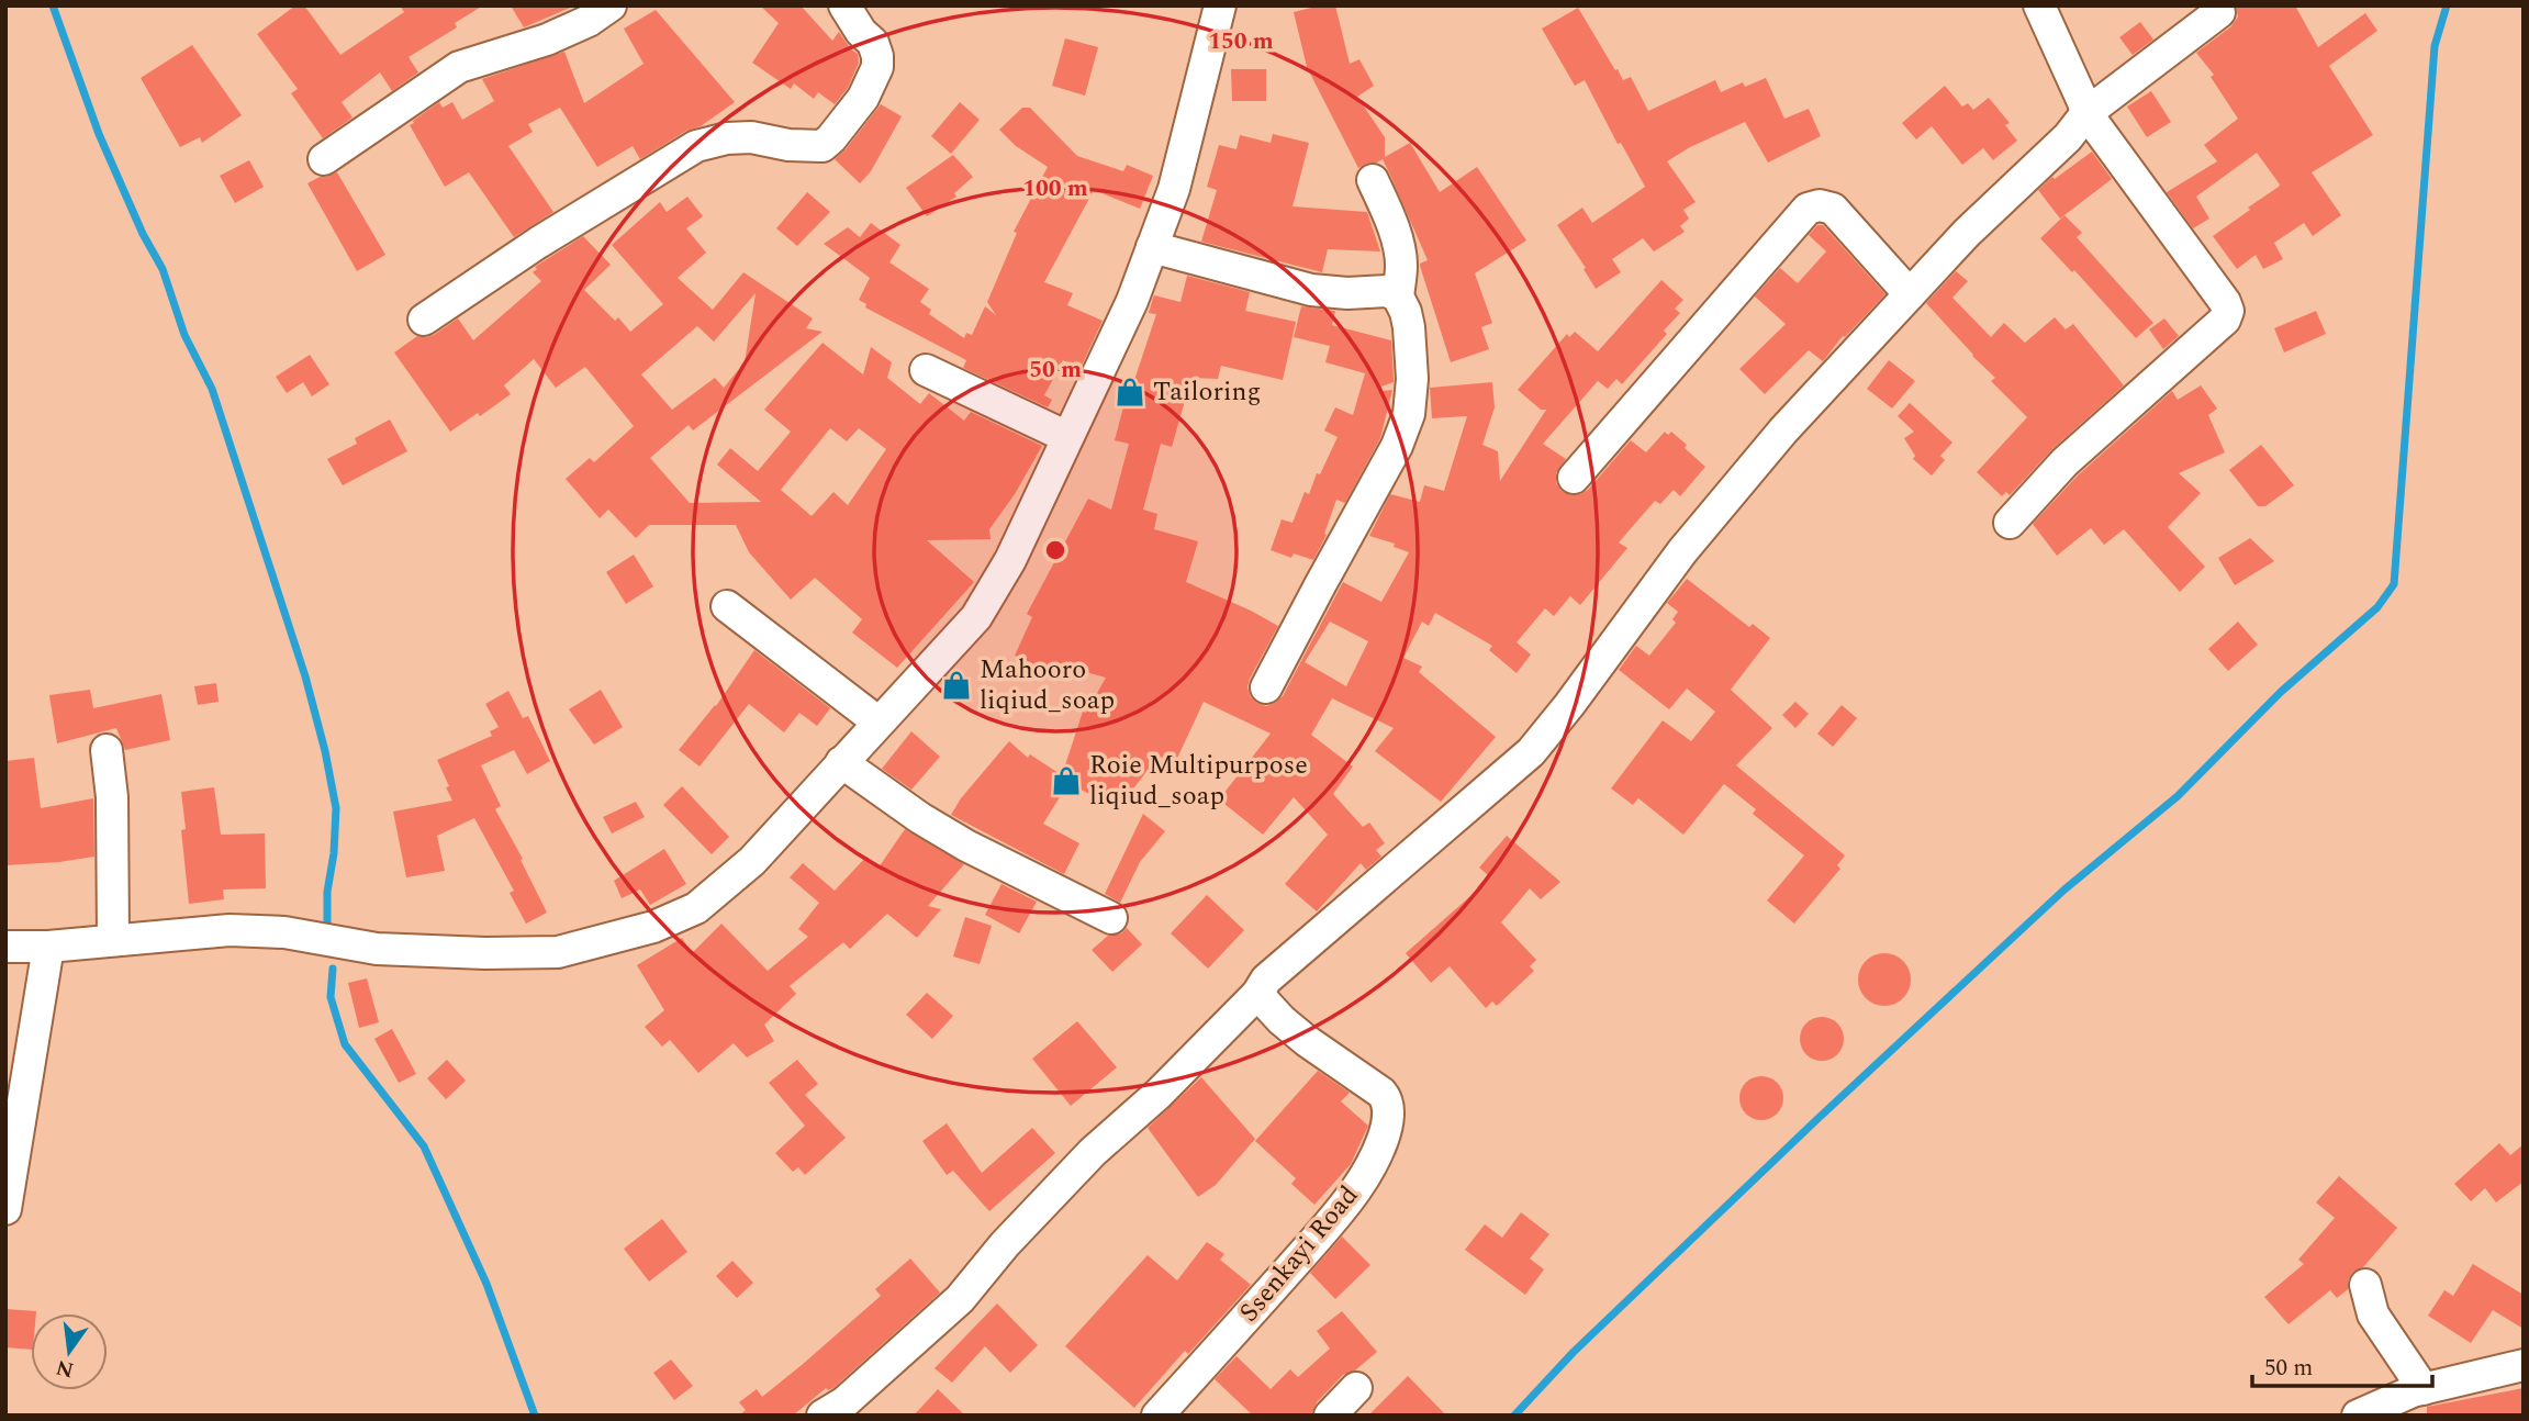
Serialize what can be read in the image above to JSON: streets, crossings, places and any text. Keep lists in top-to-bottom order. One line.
{"streets":{"street":["Ssenkayi Road"]},"places":{"shop":["Tailoring","Mahooro liqiud_soap","Roie Multipurpose liqiud_soap"]},"scale_bar":"50 m","north":"bottom","rings":["150 m","100 m","50 m"]}
